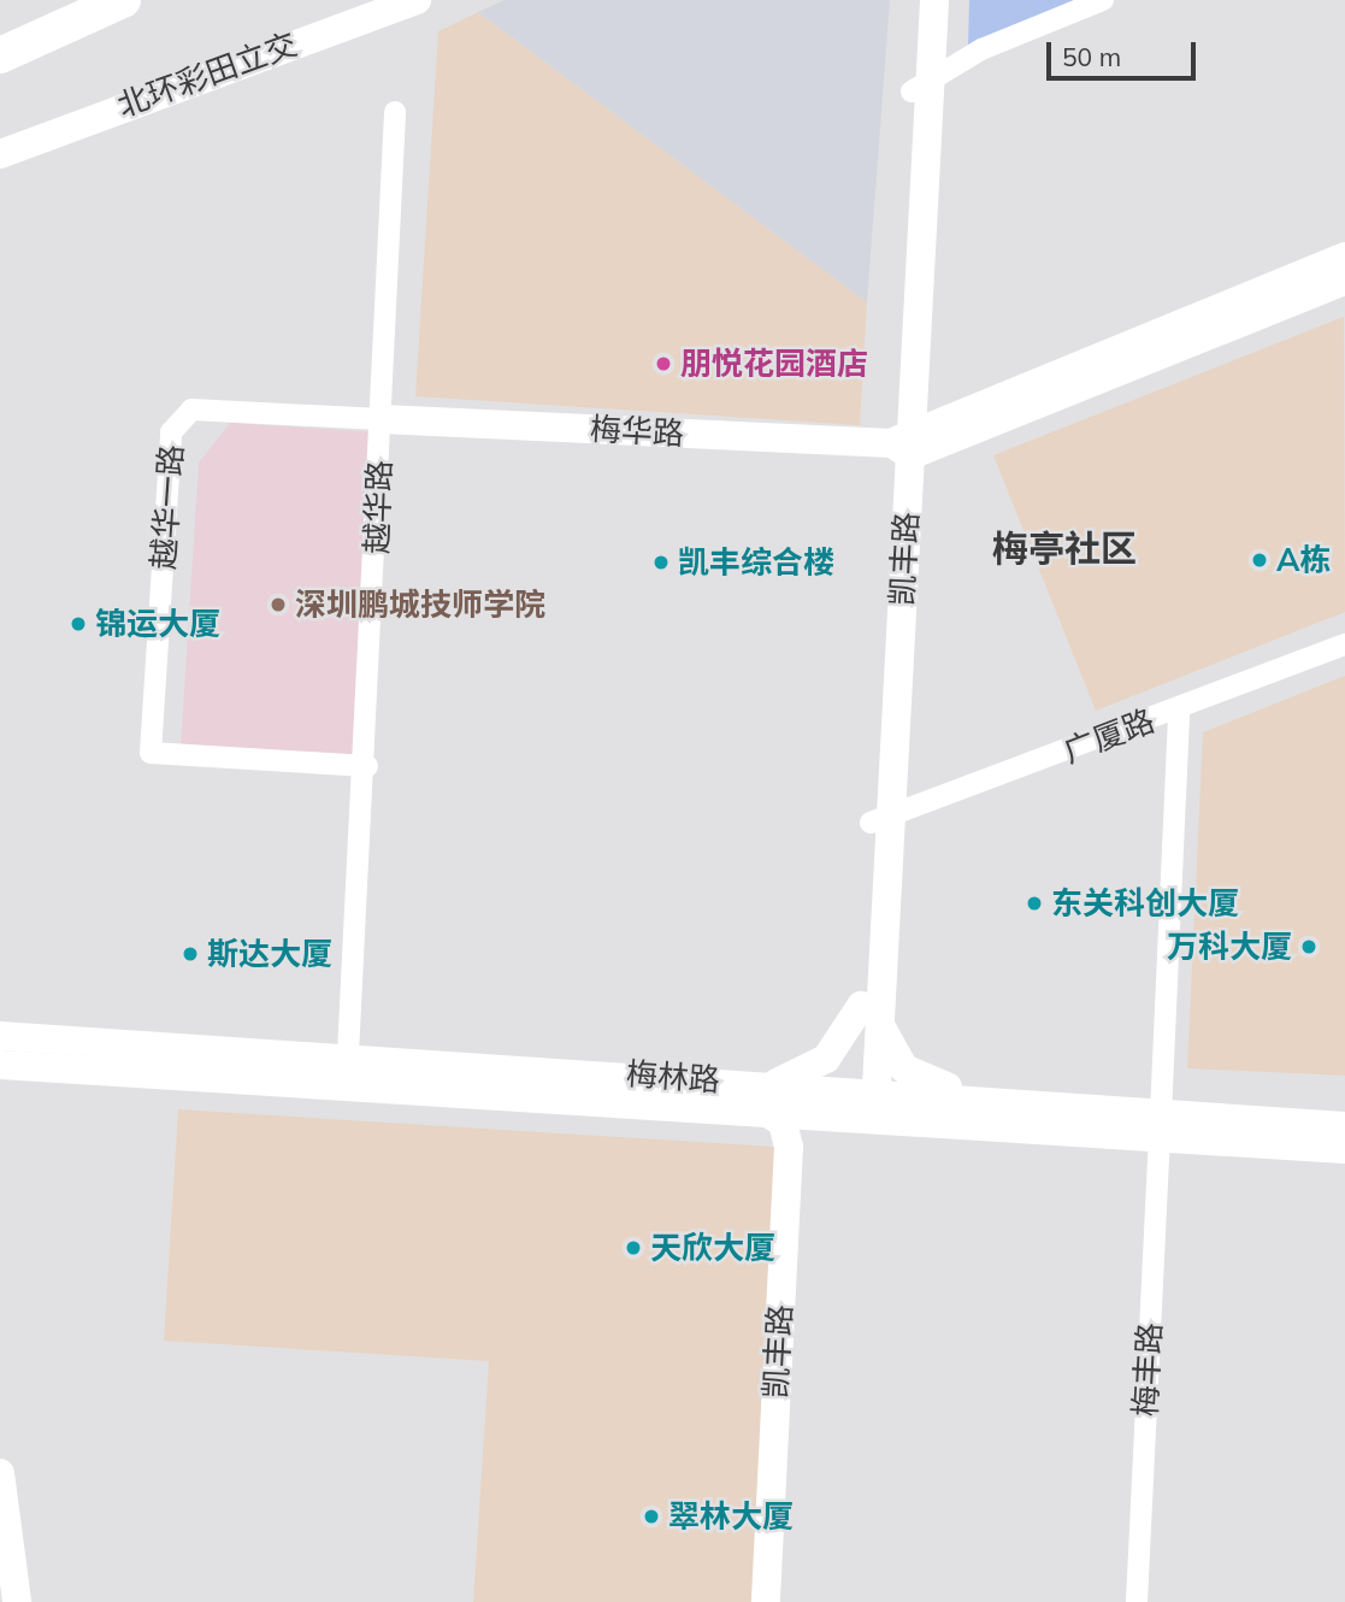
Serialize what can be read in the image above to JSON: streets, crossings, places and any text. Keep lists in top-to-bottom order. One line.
{"streets":{"main road":["北环彩田立交","梅华路","凯丰路","梅林路"],"street":["越华一路","越华路","广厦路","梅丰路"]},"crossings":[["梅华路","越华一路"],["梅华路","越华路"],["梅华路","凯丰路"],["越华一路","越华路"],["越华路","梅林路"],["凯丰路","广厦路"],["凯丰路","梅林路"],["广厦路","梅丰路"],["梅林路","梅丰路"]],"districts":["梅亭社区"],"places":["朋悦花园酒店","A栋","凯丰综合楼","深圳鹏城技师学院","锦运大厦","东关科创大厦","万科大厦","斯达大厦","天欣大厦","翠林大厦"],"scale_bar":"50 m"}
